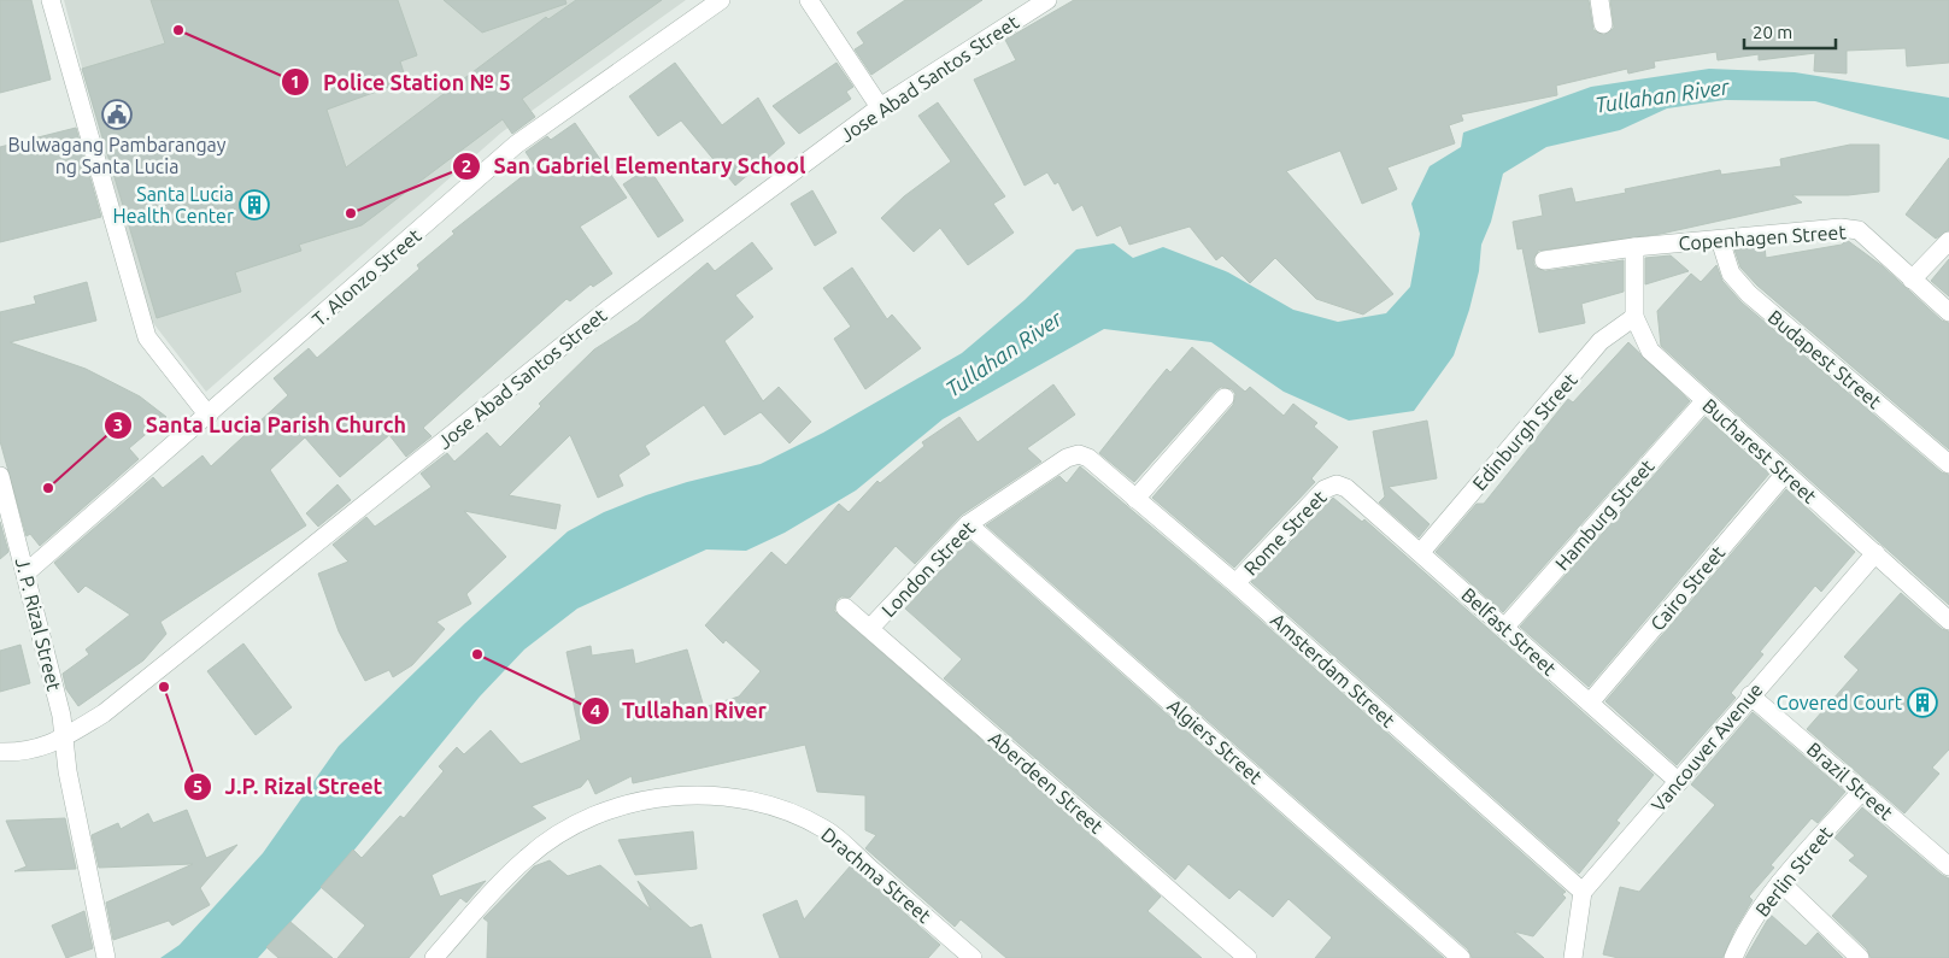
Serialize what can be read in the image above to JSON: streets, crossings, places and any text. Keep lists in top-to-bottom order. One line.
{"streets":{"street":["Jose Abad Santos Street","Copenhagen Street","T. Alonzo Street","Budapest Street","Edinburgh Street","Bucharest Street","Hamburg Street","Rome Street","London Street","Cairo Street","J. P. Rizal Street","Belfast Street","Amsterdam Street","Algiers Street","Vancouver Avenue","Brazil Street","Aberdeen Street","Berlin Street","Drachma Street"]},"crossings":[["Jose Abad Santos Street","J. P. Rizal Street"],["Copenhagen Street","Budapest Street"],["Copenhagen Street","Bucharest Street"],["T. Alonzo Street","J. P. Rizal Street"],["Edinburgh Street","Bucharest Street"],["Edinburgh Street","Belfast Street"],["Bucharest Street","Hamburg Street"],["Bucharest Street","Cairo Street"],["Bucharest Street","Vancouver Avenue"],["Hamburg Street","Belfast Street"],["Rome Street","Belfast Street"],["Rome Street","Amsterdam Street"],["London Street","Amsterdam Street"],["London Street","Algiers Street"],["London Street","Aberdeen Street"],["Cairo Street","Belfast Street"],["Belfast Street","Vancouver Avenue"],["Amsterdam Street","Vancouver Avenue"],["Vancouver Avenue","Brazil Street"],["Brazil Street","Berlin Street"]],"water":["Tullahan River"],"places":{"other":["Police Station № 5","San Gabriel Elementary School","Santa Lucia Parish Church","Tullahan River","J.P. Rizal Street"],"public building":["Bulwagang Pambarangay ng Santa Lucia"],"building":["Santa Lucia Health Center","Covered Court"]},"scale_bar":"20 m"}
